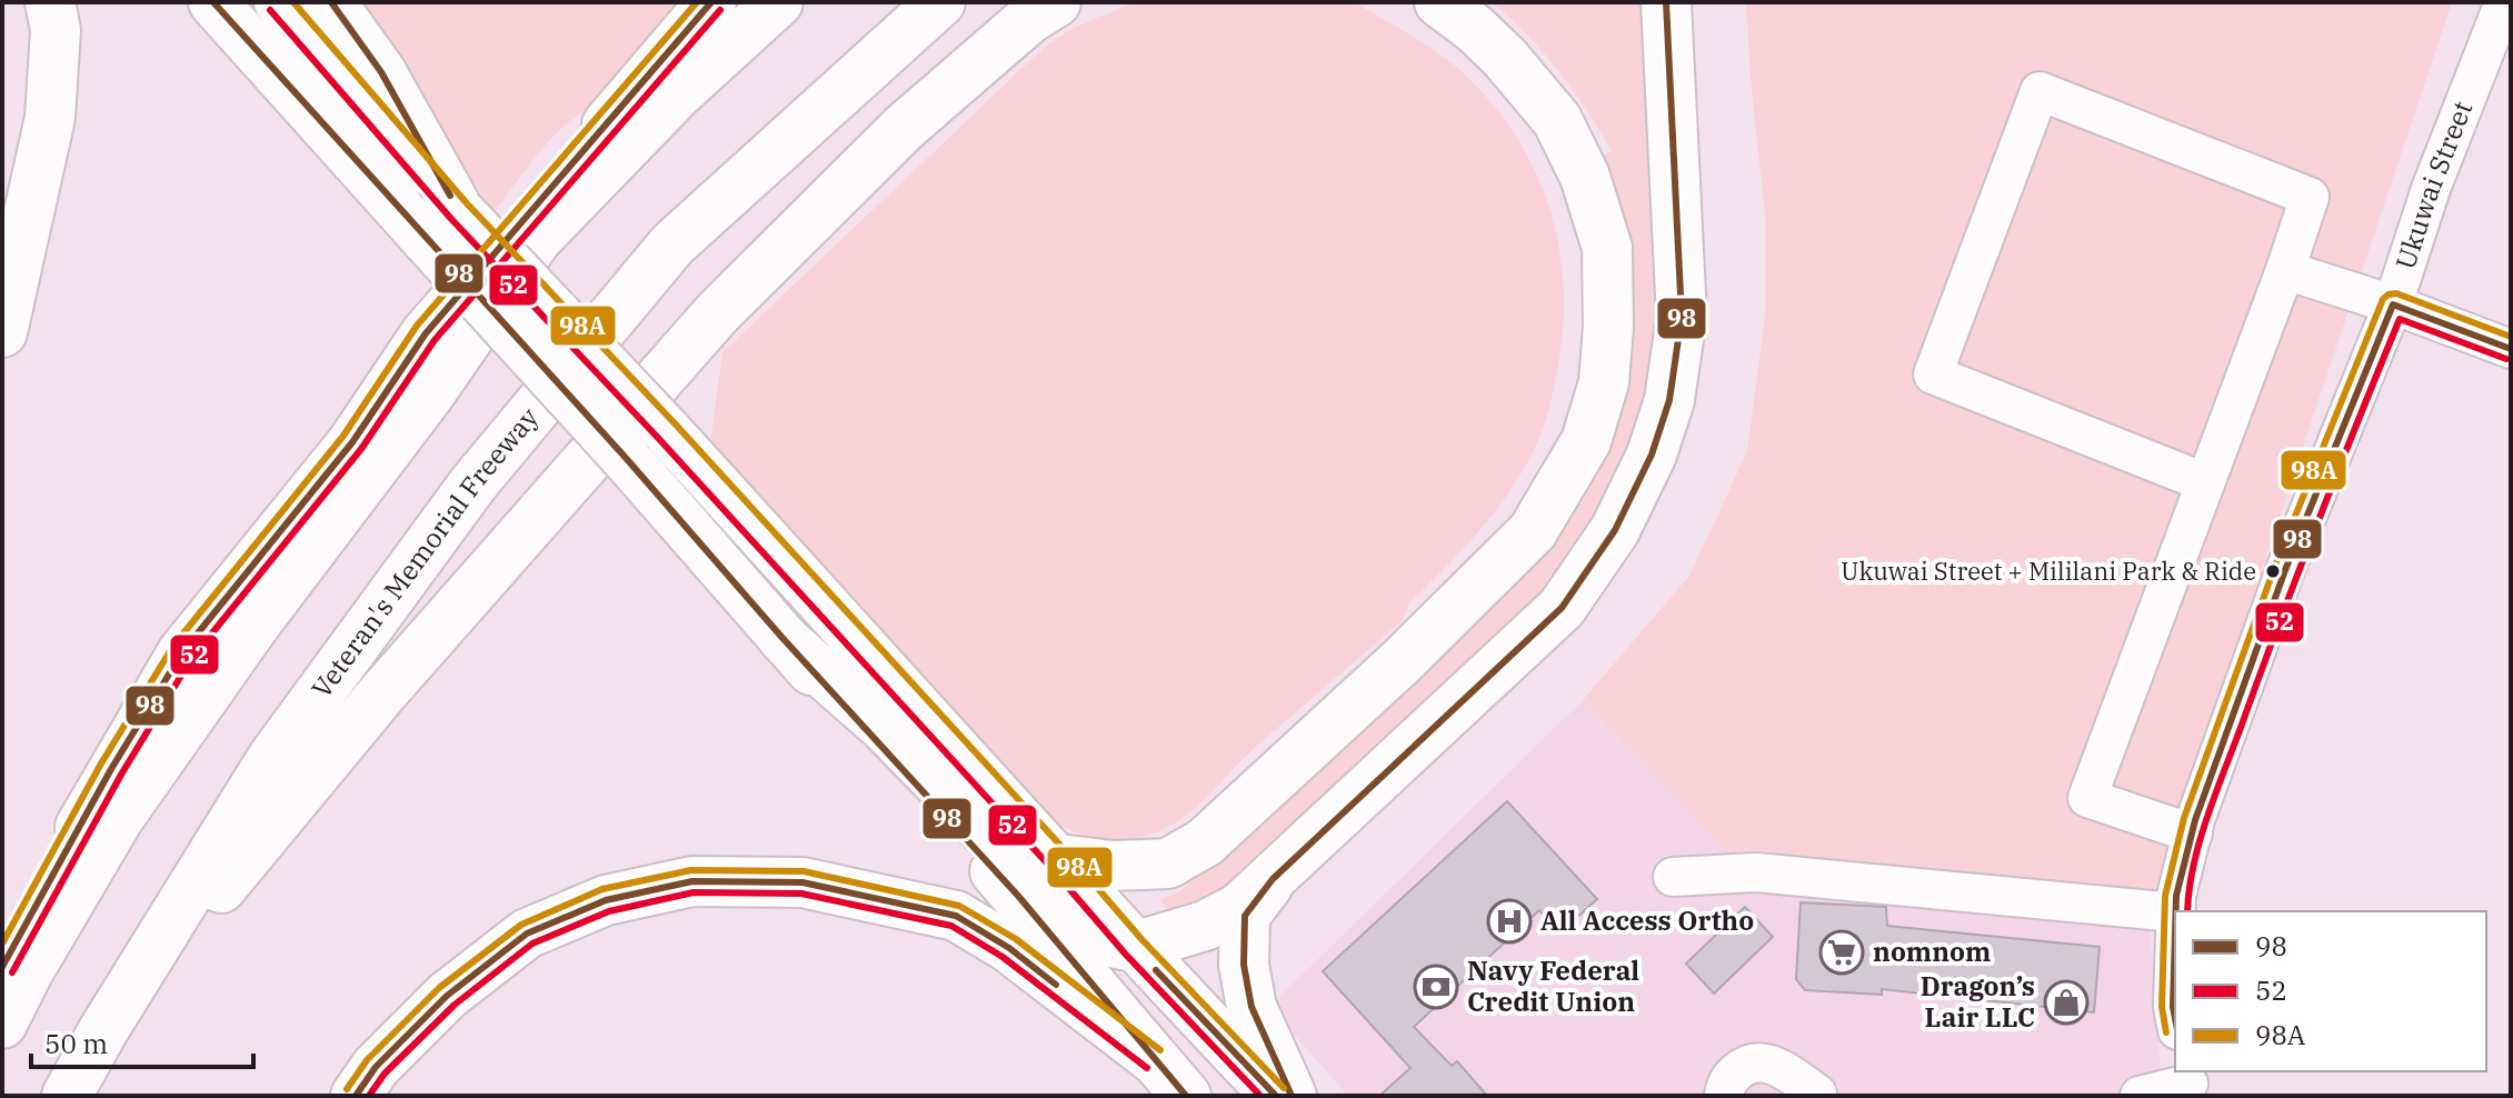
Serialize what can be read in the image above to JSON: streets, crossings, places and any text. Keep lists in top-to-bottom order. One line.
{"streets":{"main road":["Veteran's Memorial Freeway"],"street":["Ukuwai Street"]},"places":{"other":["Ukuwai Street + Mililani Park & Ride"],"hospital":["All Access Ortho"],"supermarket":["nomnom"],"bank":["Navy Federal Credit Union"],"shop":["Dragon’s Lair LLC"]},"lines":["transit line 98","transit line 98A","transit line 52"],"legend":["98","52","98A"],"scale_bar":"50 m"}
